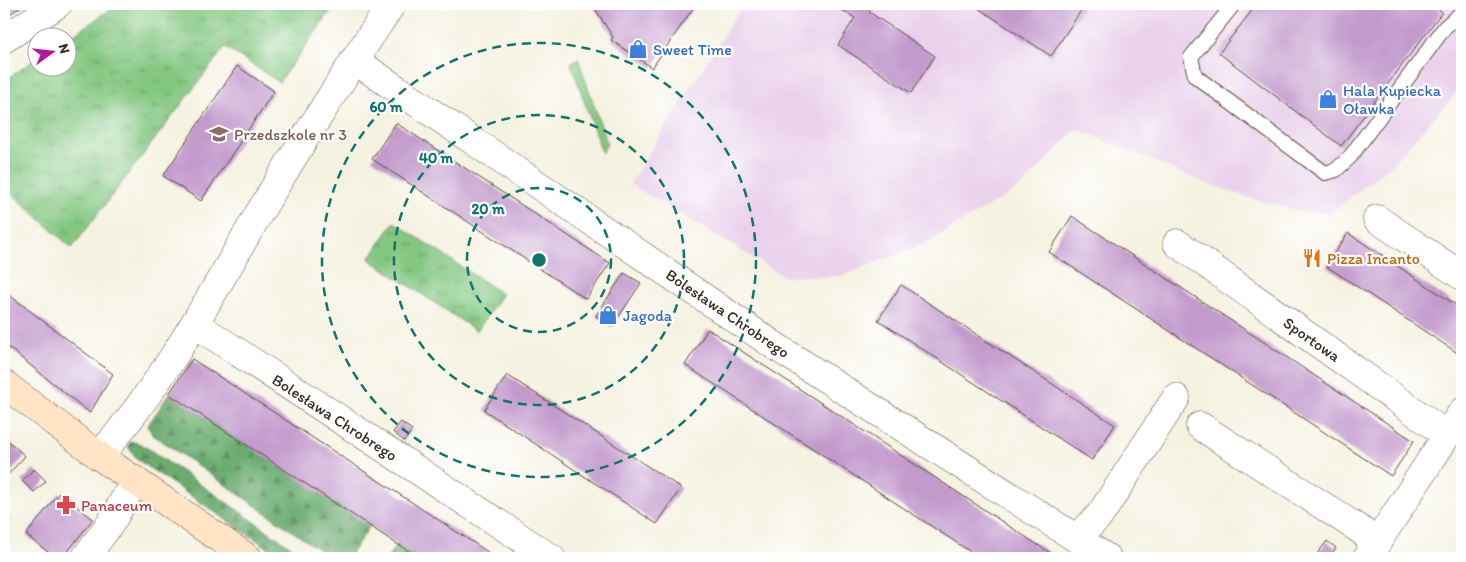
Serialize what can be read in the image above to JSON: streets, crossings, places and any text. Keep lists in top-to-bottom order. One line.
{"streets":{"street":["Bolesława Chrobrego","Sportowa"]},"places":{"shop":["Sweet Time","Hala Kupiecka Oławka","Jagoda"],"school or university":["Przedszkole nr 3"],"restaurant":["Pizza Incanto"],"pharmacy":["Panaceum"]},"north":"right","rings":["60 m","40 m","20 m"]}
